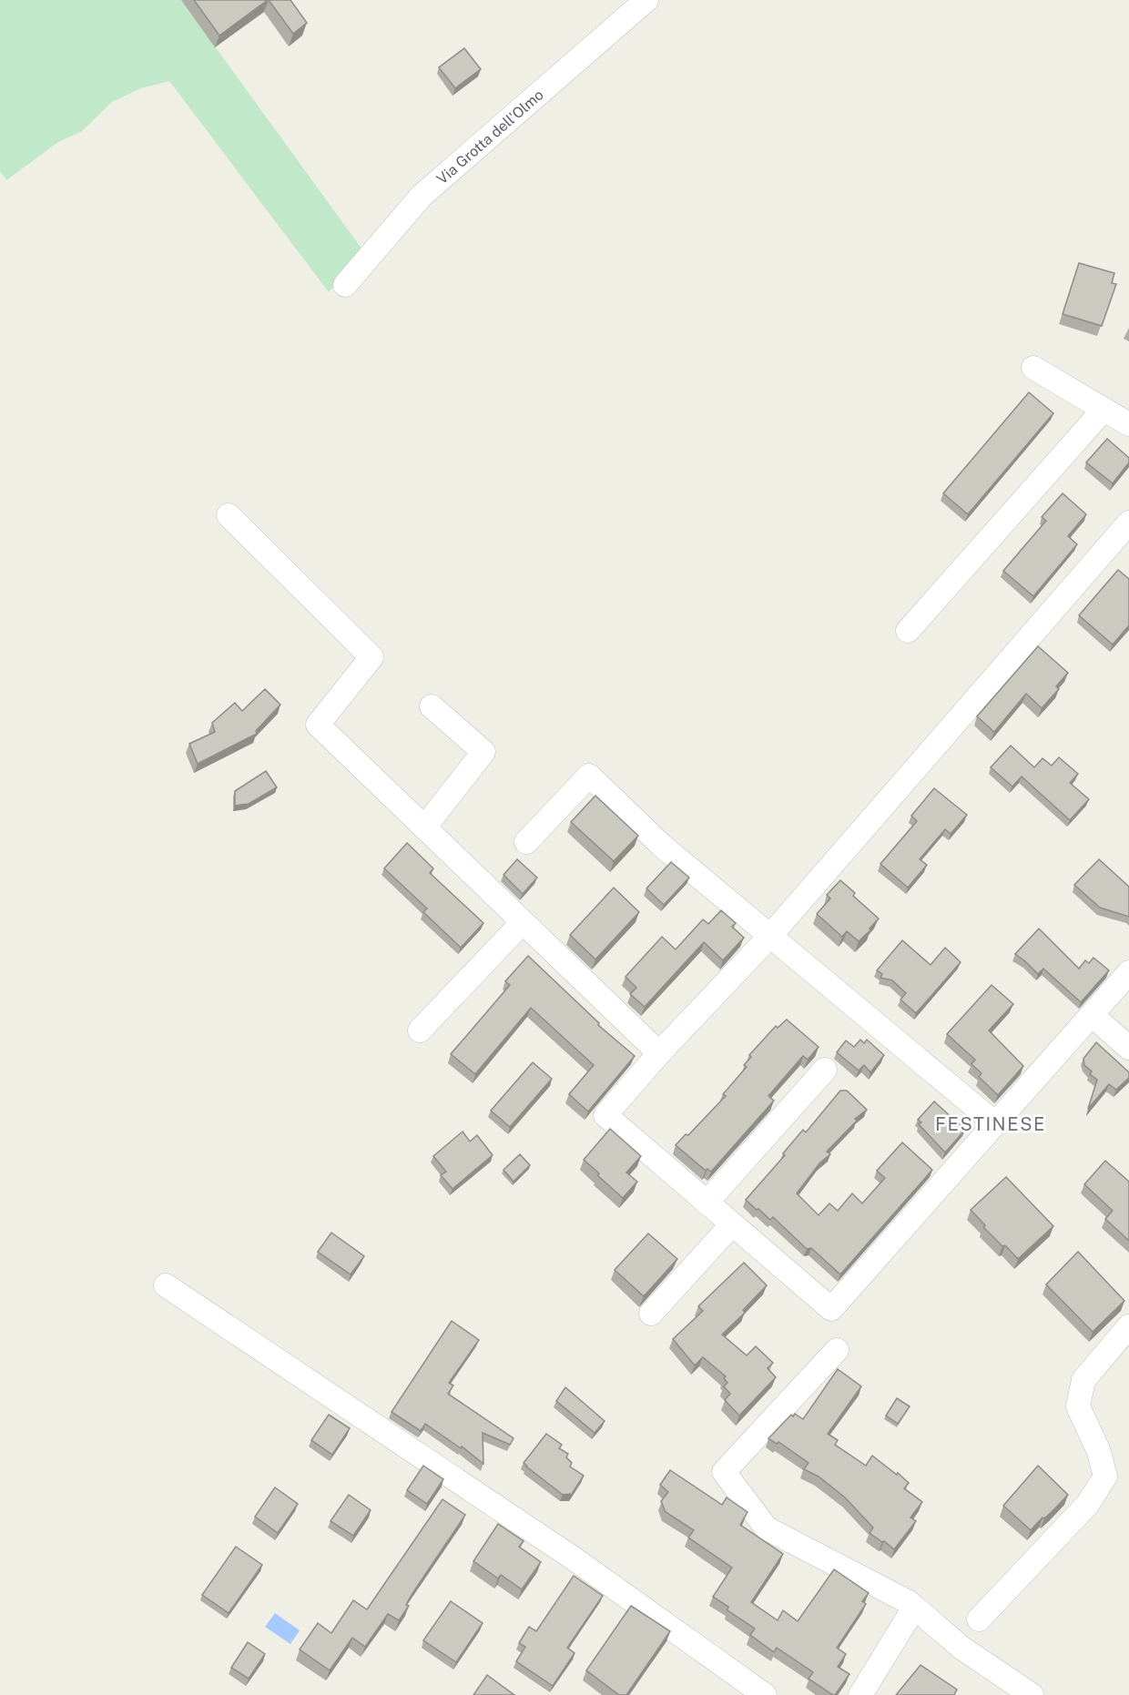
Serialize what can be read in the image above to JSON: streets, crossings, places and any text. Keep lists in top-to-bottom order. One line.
{"streets":{"street":["Via Grotta dell'Olmo"]},"districts":["FESTINESE"]}
